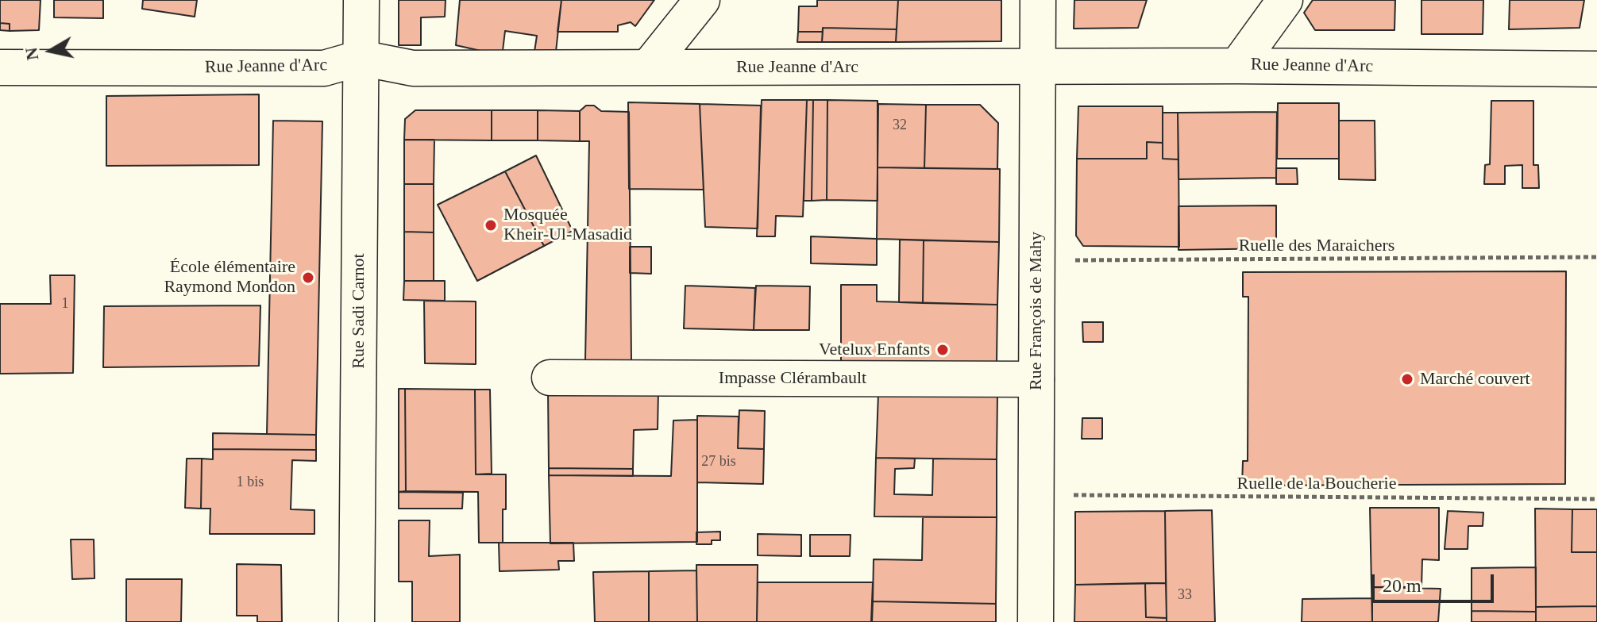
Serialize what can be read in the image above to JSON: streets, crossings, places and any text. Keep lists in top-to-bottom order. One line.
{"streets":{"street":["Rue Jeanne d'Arc","Rue Sadi Carnot","Rue François de Mahy","Impasse Clérambault"],"path":["Ruelle des Maraichers","Ruelle de la Boucherie"]},"crossings":[["Rue Jeanne d'Arc","Rue Sadi Carnot"],["Rue Jeanne d'Arc","Rue François de Mahy"],["Ruelle des Maraichers","Rue François de Mahy"],["Rue François de Mahy","Impasse Clérambault"],["Rue François de Mahy","Ruelle de la Boucherie"]],"places":["Mosquée Kheir-Ul-Masadid","École élémentaire Raymond Mondon","Vetelux Enfants","Marché couvert"],"house_numbers":["32","1","27 bis","1 bis","33"],"scale_bar":"20 m","north":"left"}
